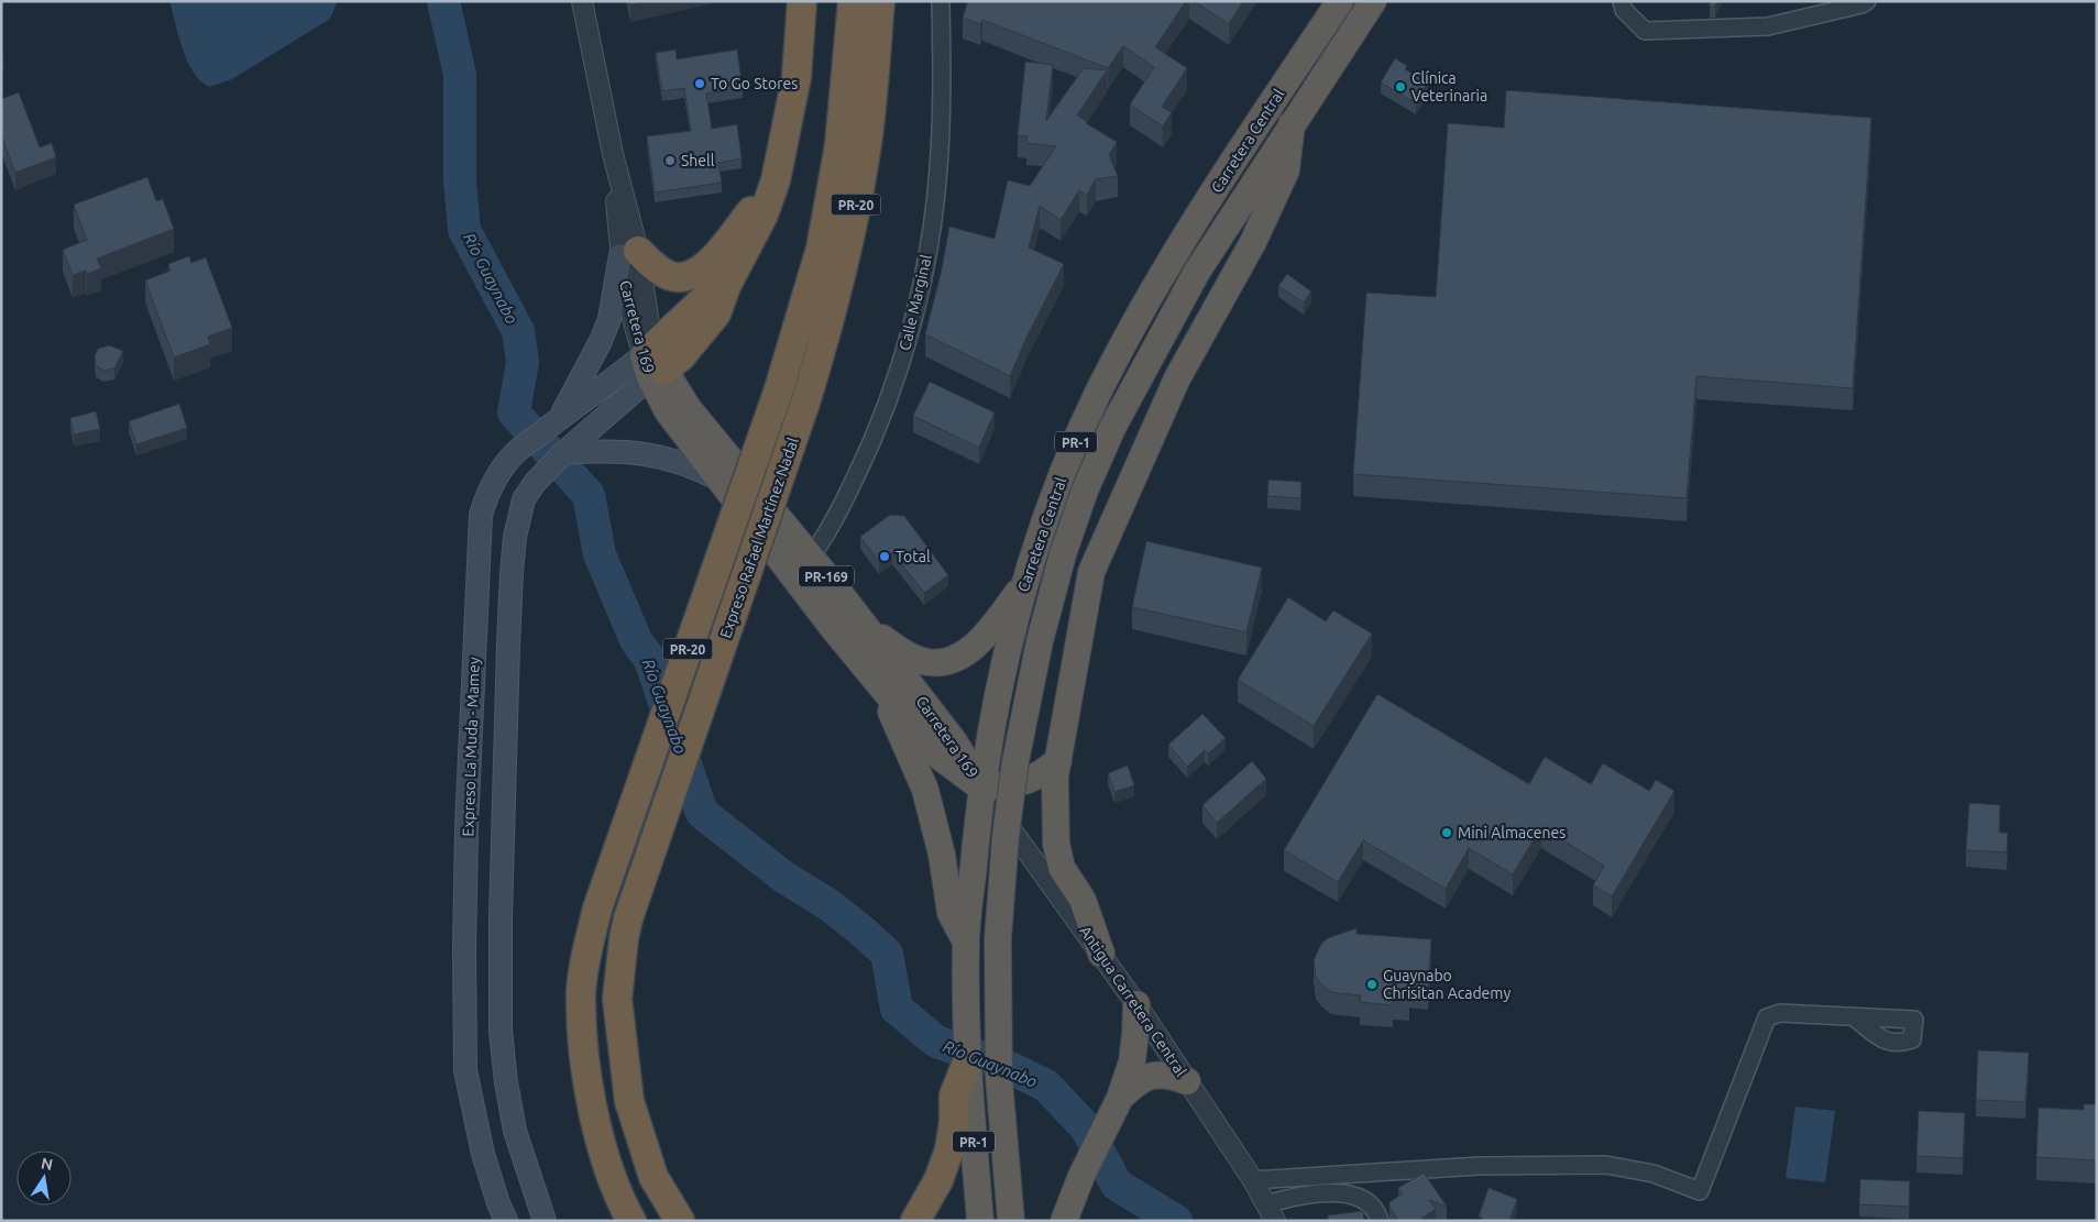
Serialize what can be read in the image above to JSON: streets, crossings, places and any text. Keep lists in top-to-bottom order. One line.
{"streets":{"highway":["Carretera Central","PR-20","Carretera 169","PR-1","Expreso Rafael Martínez Nadal","PR-169"],"main road":["Expreso La Muda - Mamey"],"street":["Calle Marginal","Antigua Carretera Central"]},"crossings":[["Carretera Central","Carretera 169"],["Carretera Central","PR-1"],["Carretera Central","Antigua Carretera Central"],["Calle Marginal","Carretera 169"],["Carretera 169","Expreso La Muda - Mamey"],["Carretera 169","Antigua Carretera Central"]],"water":["Río Guaynabo"],"places":["To Go Stores","Clínica Veterinaria","Shell","Total","Mini Almacenes","Guaynabo Chrisitan Academy"],"north":"top"}
